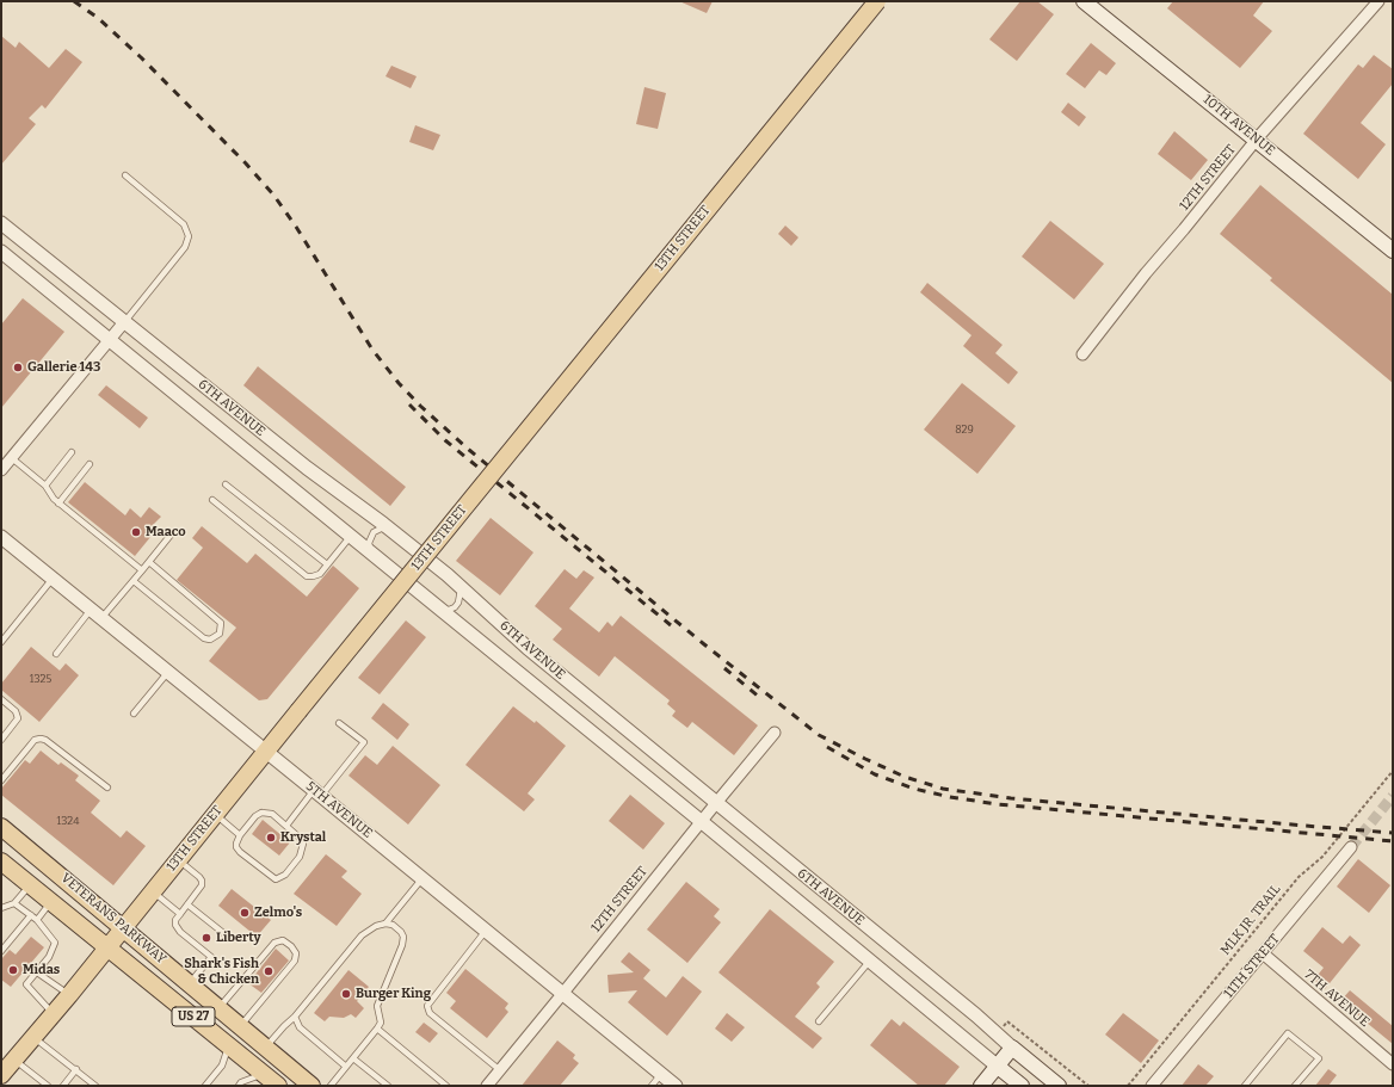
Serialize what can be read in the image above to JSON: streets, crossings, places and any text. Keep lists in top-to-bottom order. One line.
{"streets":{"main road":["10TH AVENUE","13TH STREET","6TH AVENUE","VETERANS PARKWAY","US 27"],"street":["12TH STREET","5TH AVENUE","11TH STREET","7TH AVENUE"],"path":["MLK JR. TRAIL"]},"crossings":[["10TH AVENUE","12TH STREET"],["12TH STREET","6TH AVENUE"],["12TH STREET","5TH AVENUE"],["13TH STREET","5TH AVENUE"],["13TH STREET","VETERANS PARKWAY"],["11TH STREET","7TH AVENUE"]],"places":["Gallerie 143","Maaco","Krystal","Zelmo's","Liberty","Midas","Shark's Fish & Chicken","Burger King"],"house_numbers":["829","1325","1324"]}
